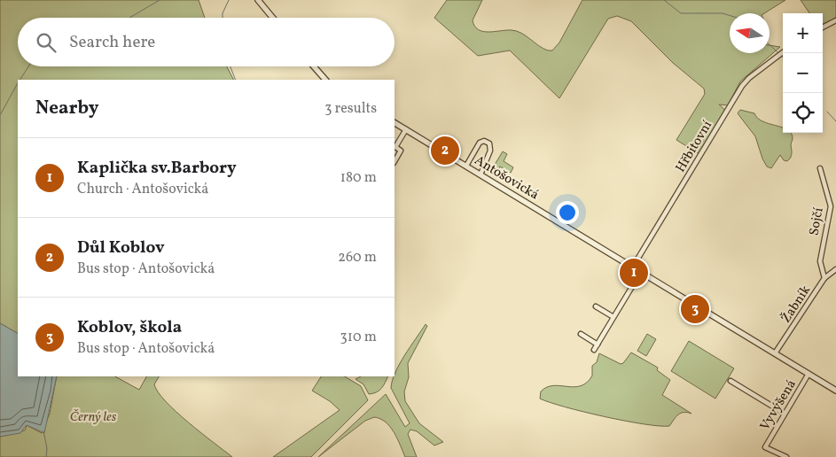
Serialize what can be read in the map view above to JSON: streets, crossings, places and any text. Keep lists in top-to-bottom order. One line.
{"streets":{"street":["Hřbitovní","Antošovická","Sojčí","Žabník","Vyvýšená"]},"crossings":[["Hřbitovní","Antošovická"],["Antošovická","Žabník"],["Antošovická","Vyvýšená"],["Sojčí","Žabník"]],"parks":["Černý les"],"north":"left","page":{"map_buttons":["+","−"],"search":"Search here","heading":["Nearby","3 results"],"pins":["2","1","3"],"list":[{"mark":"1","name":"Kaplička sv.Barbory","note":"Church · Antošovická","value":"180 m"},{"mark":"2","name":"Důl Koblov","note":"Bus stop · Antošovická","value":"260 m"},{"mark":"3","name":"Koblov, škola","note":"Bus stop · Antošovická","value":"310 m"}]}}
